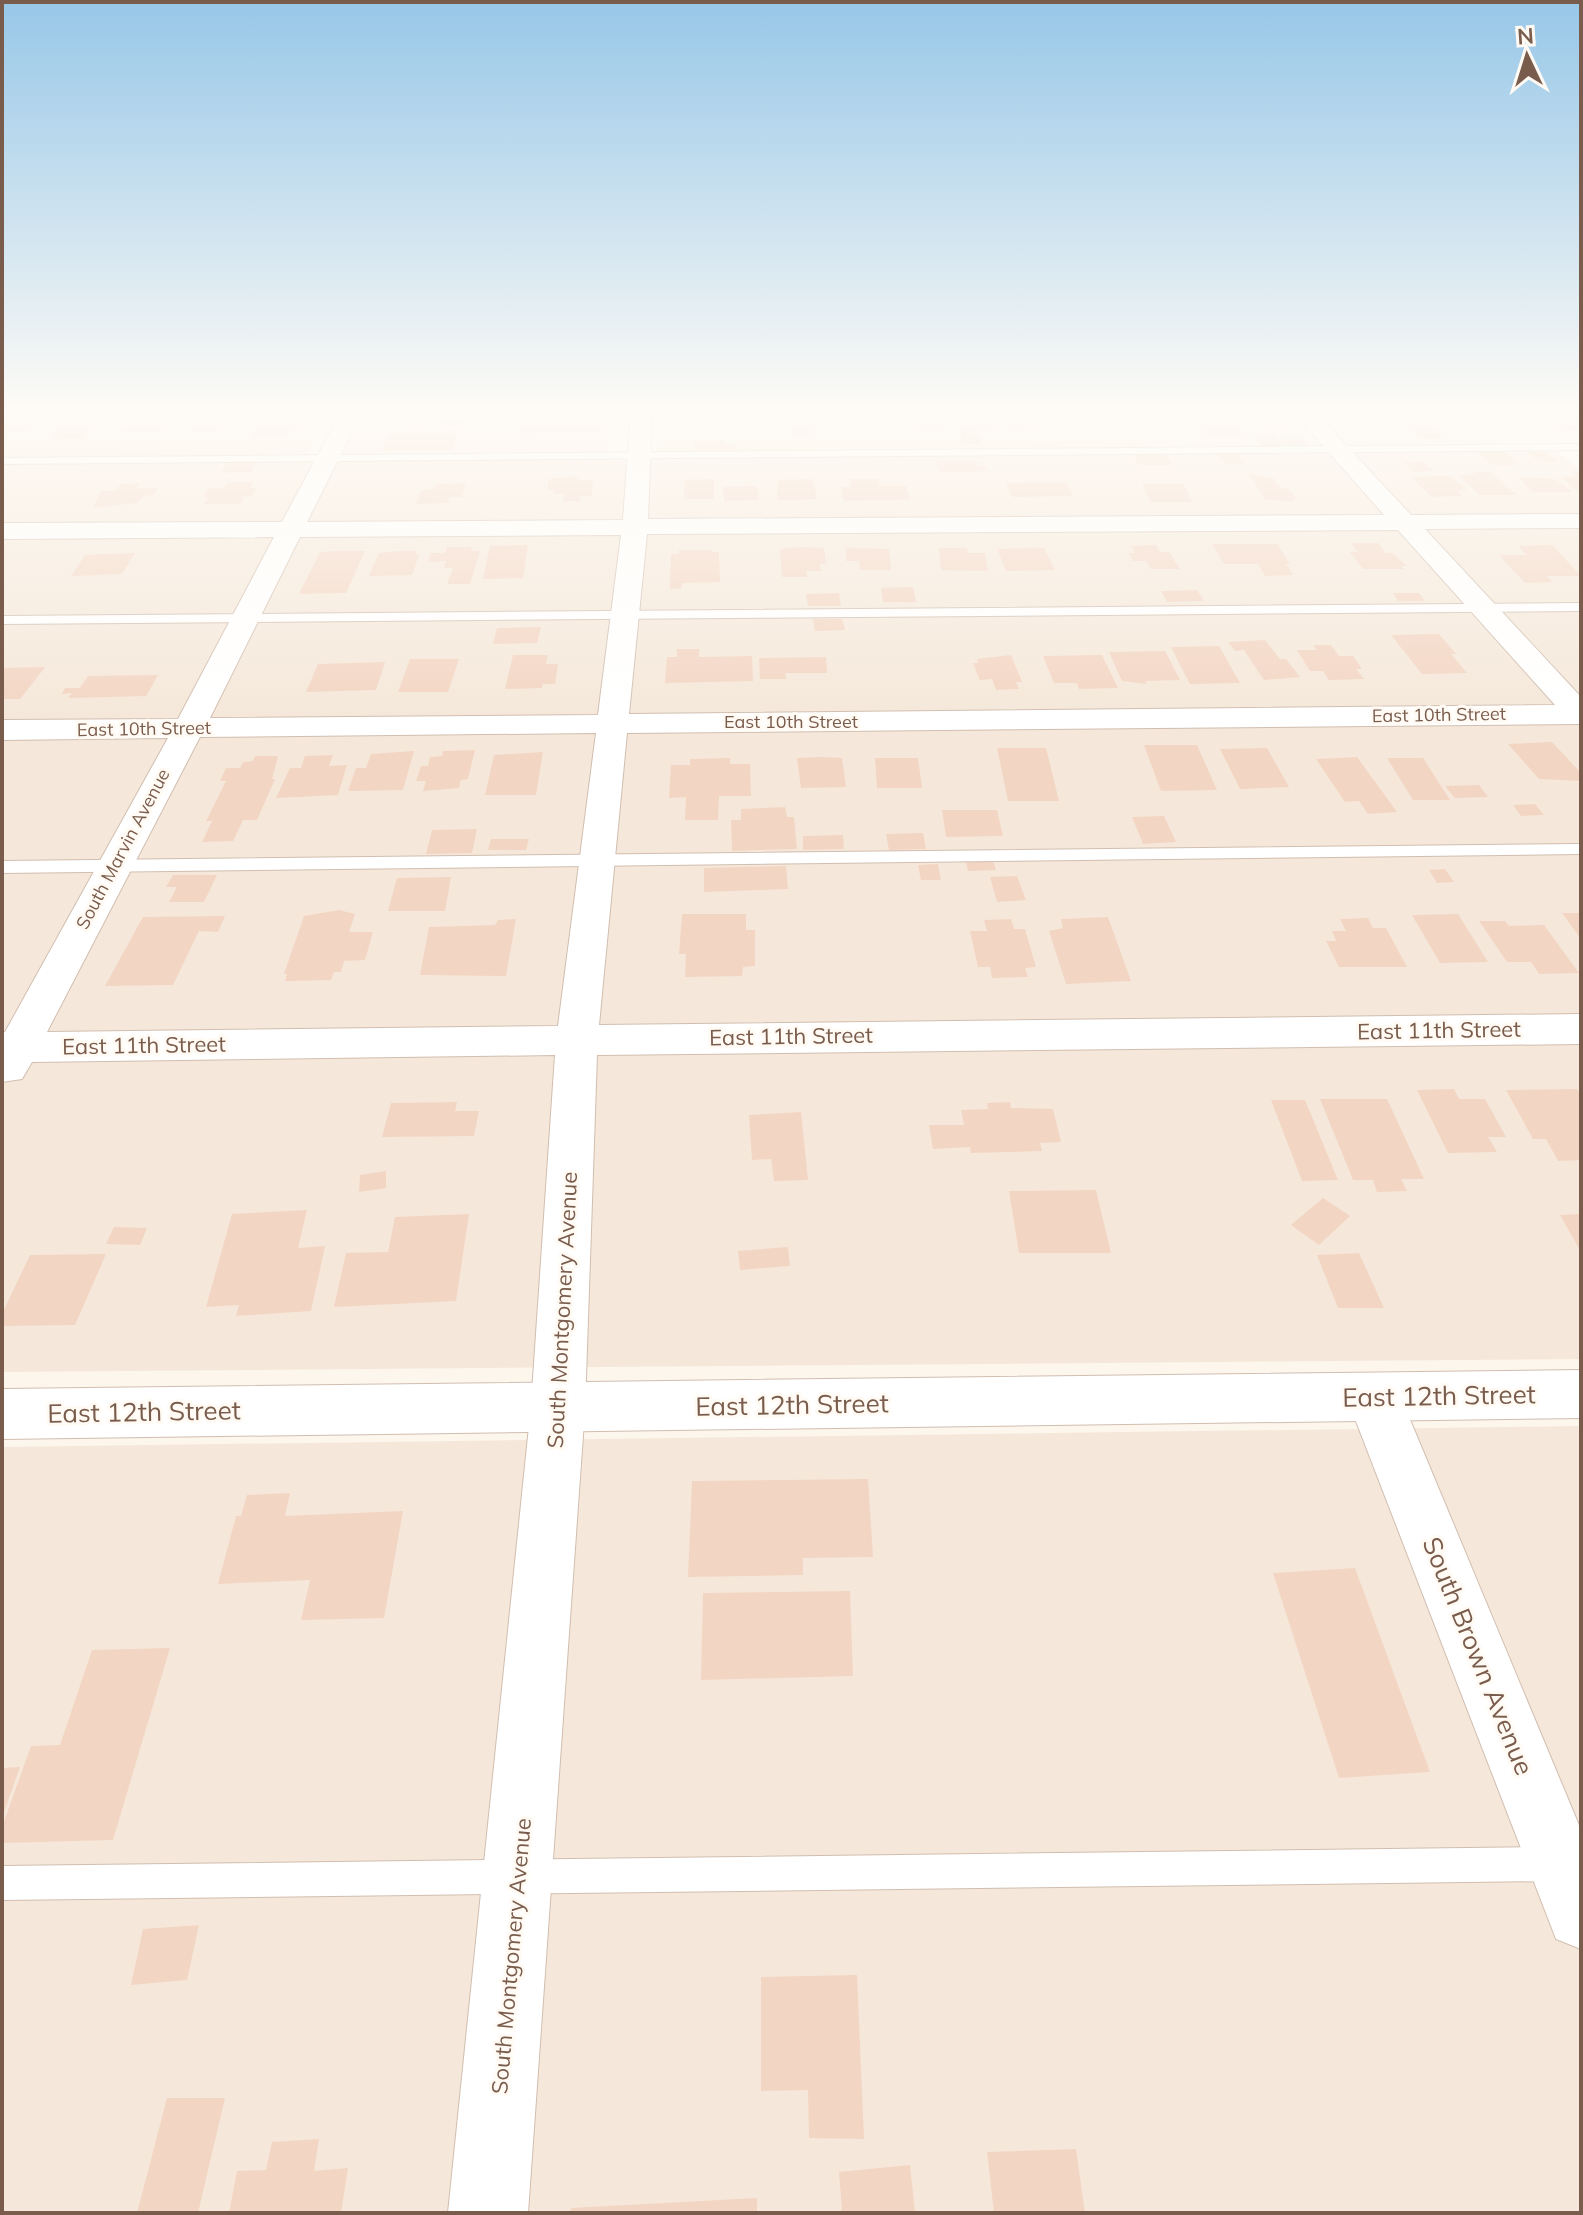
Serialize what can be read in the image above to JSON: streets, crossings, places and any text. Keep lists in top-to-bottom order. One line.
{"streets":{"street":["East 10th Street","South Marvin Avenue","East 11th Street","South Montgomery Avenue","East 12th Street","South Brown Avenue"]},"crossings":[["East 10th Street","South Marvin Avenue"],["East 10th Street","South Montgomery Avenue"],["South Marvin Avenue","East 11th Street"],["East 11th Street","South Montgomery Avenue"],["South Montgomery Avenue","East 12th Street"],["East 12th Street","South Brown Avenue"]],"north":"top"}
